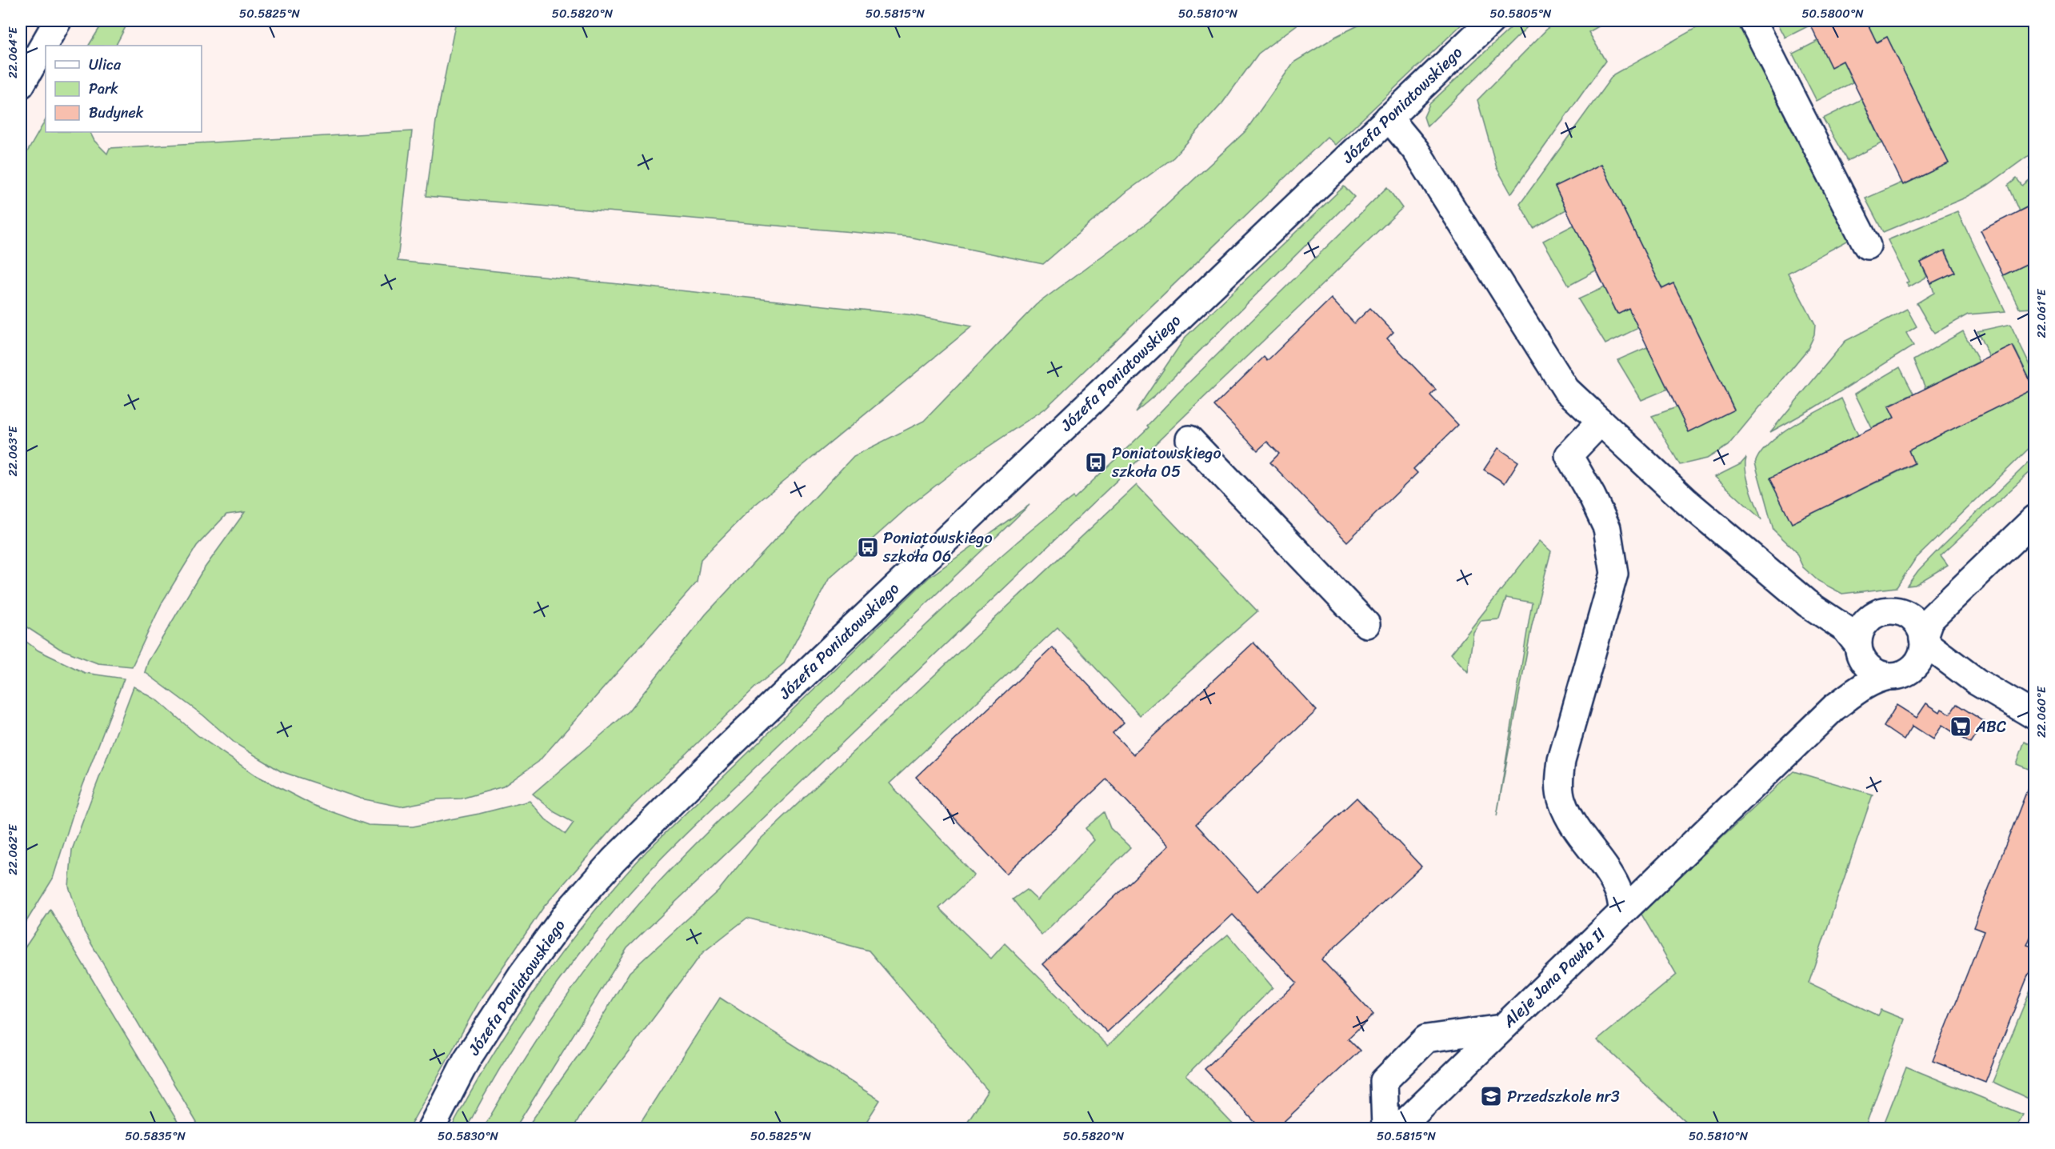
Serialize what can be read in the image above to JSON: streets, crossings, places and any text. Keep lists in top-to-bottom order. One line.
{"streets":{"street":["Józefa Poniatowskiego","Aleje Jana Pawła II"]},"places":{"bus stop":["Poniatowskiego szkoła 05","Poniatowskiego szkoła 06"],"supermarket":["ABC"],"school or university":["Przedszkole nr3"]},"legend":["Ulica","Park","Budynek"],"coordinates":["50.5825°N","50.5820°N","50.5815°N","50.5810°N","50.5805°N","50.5800°N","22.064°E","22.061°E","22.063°E","22.060°E","22.062°E","50.5835°N","50.5830°N"]}
